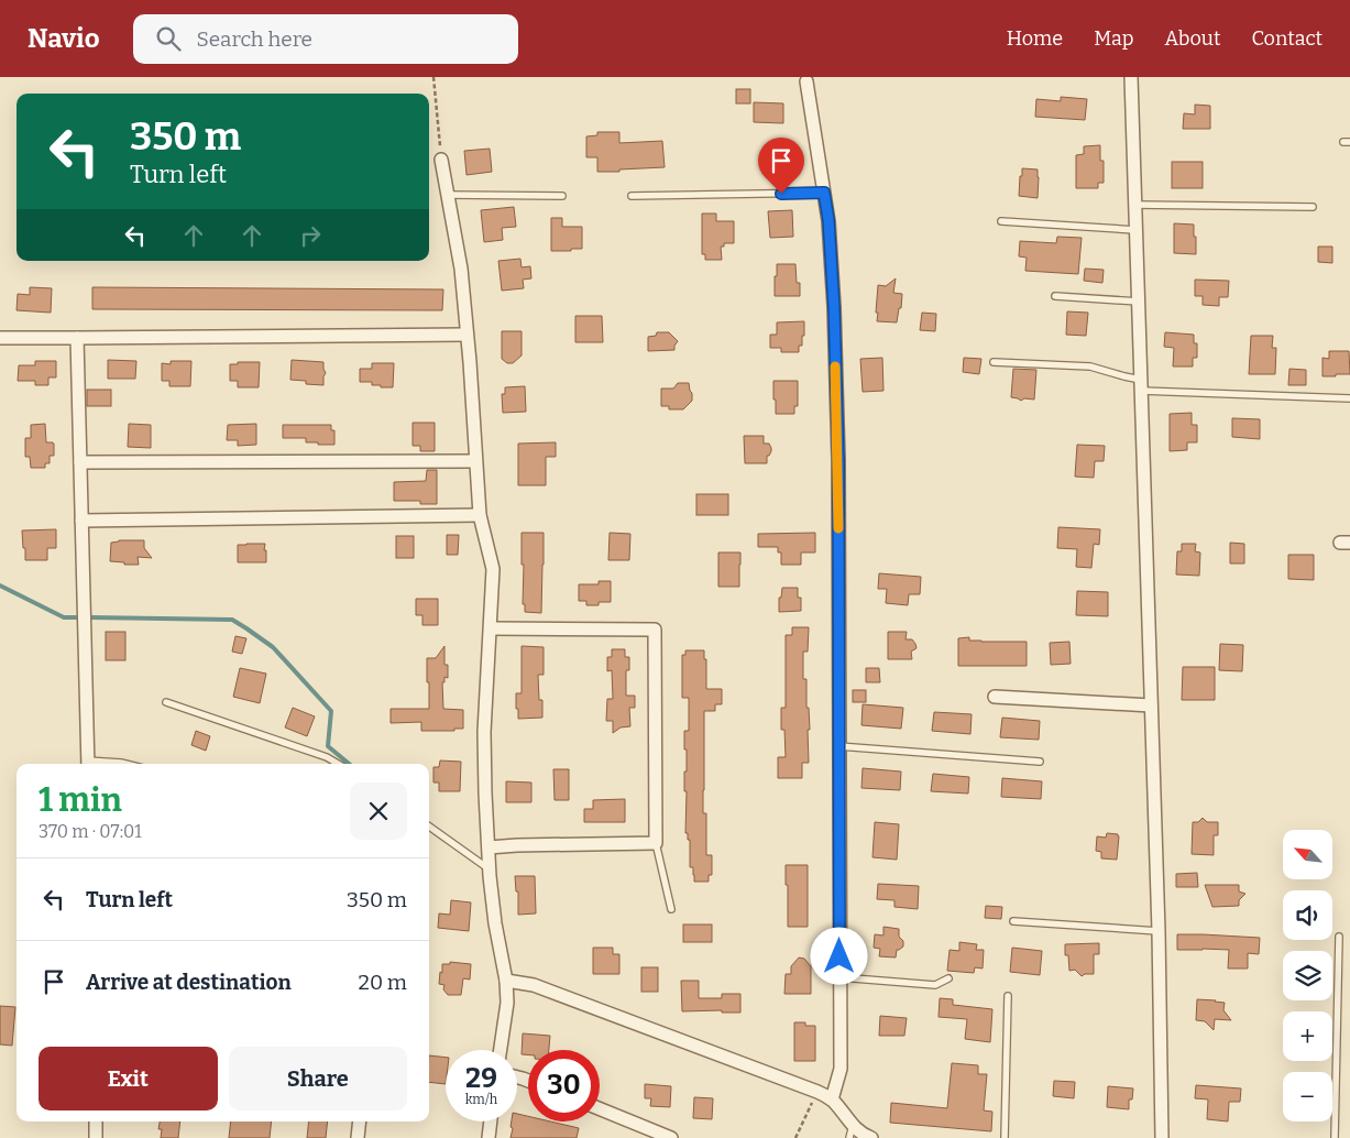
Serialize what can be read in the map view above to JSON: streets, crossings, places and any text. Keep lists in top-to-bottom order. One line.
{"north":"top left","page":{"header":"Navio","search":"Search here","nav":["Home","Map","About","Contact"],"turn":["350 m","Turn left"],"heading":["1 min","370 m · 07:01"],"map_buttons":["+","−"],"list":[{"name":"Turn left","value":"350 m"},{"name":"Arrive at destination","value":"20 m"}],"buttons":["Exit","Share"],"speed":"29 km/h","limit":"30"}}
